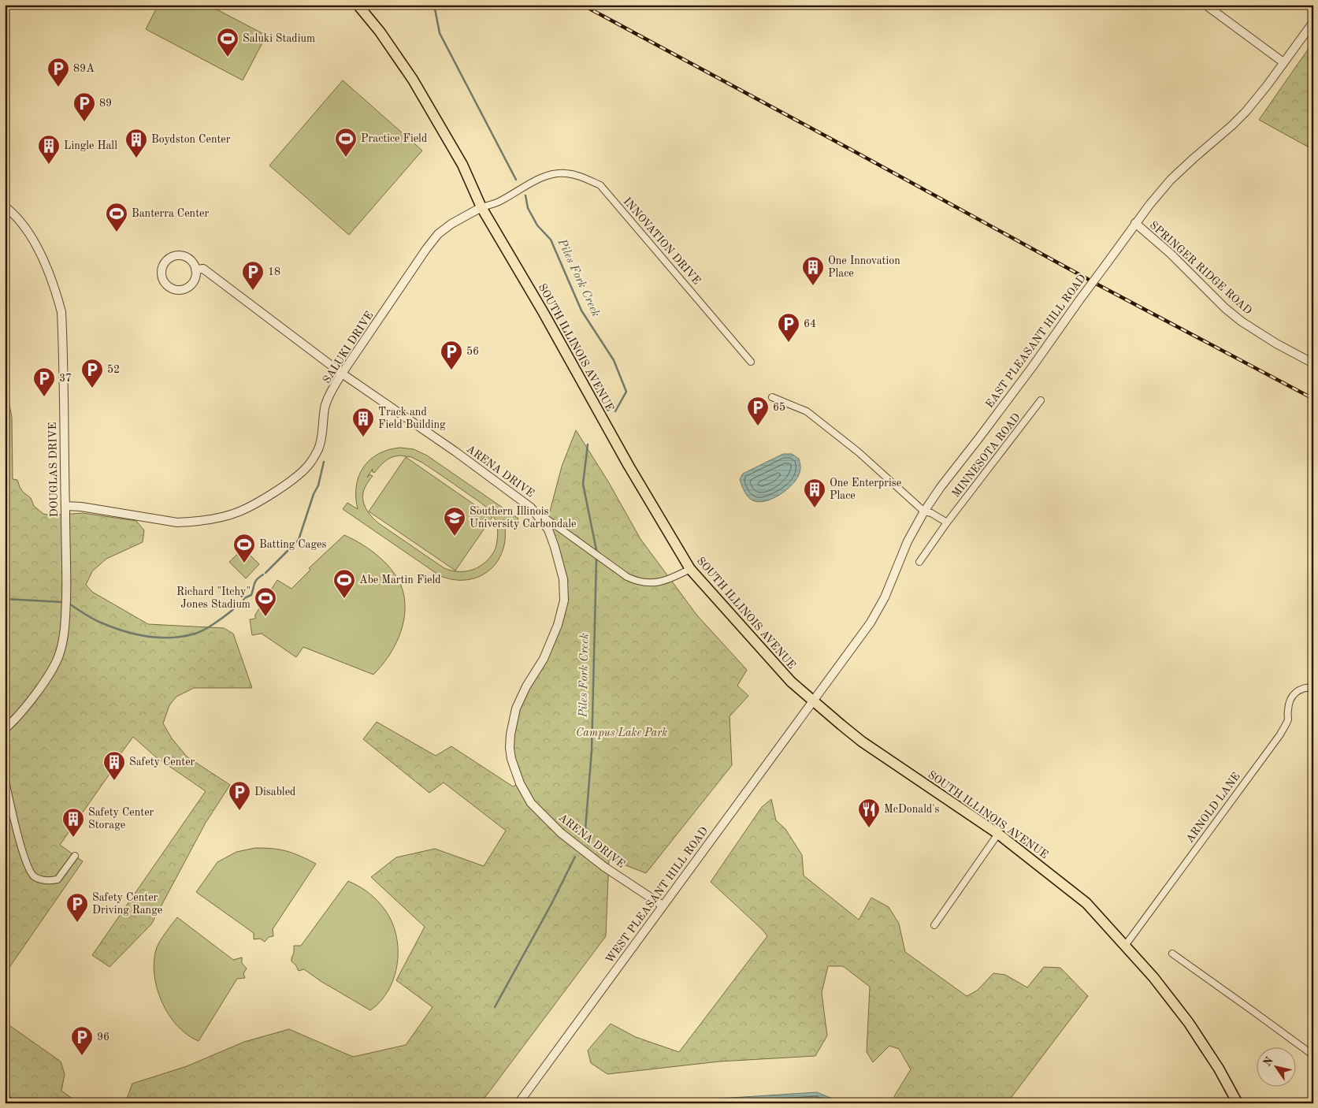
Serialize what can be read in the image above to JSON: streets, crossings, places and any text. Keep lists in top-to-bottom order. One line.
{"streets":{"highway":["SOUTH ILLINOIS AVENUE"],"street":["INNOVATION DRIVE","SPRINGER RIDGE ROAD","EAST PLEASANT HILL ROAD","SALUKI DRIVE","MINNESOTA ROAD","DOUGLAS DRIVE","ARENA DRIVE","ARNOLD LANE","WEST PLEASANT HILL ROAD"]},"crossings":[["INNOVATION DRIVE","SALUKI DRIVE"],["INNOVATION DRIVE","SOUTH ILLINOIS AVENUE"],["SPRINGER RIDGE ROAD","EAST PLEASANT HILL ROAD"],["EAST PLEASANT HILL ROAD","SOUTH ILLINOIS AVENUE"],["EAST PLEASANT HILL ROAD","WEST PLEASANT HILL ROAD"],["SALUKI DRIVE","SOUTH ILLINOIS AVENUE"],["SALUKI DRIVE","DOUGLAS DRIVE"],["SALUKI DRIVE","ARENA DRIVE"],["SOUTH ILLINOIS AVENUE","ARNOLD LANE"],["SOUTH ILLINOIS AVENUE","WEST PLEASANT HILL ROAD"],["ARENA DRIVE","WEST PLEASANT HILL ROAD"]],"water":["Piles Fork Creek"],"parks":["Campus Lake Park"],"places":{"sports":["Saluki Stadium","Practice Field","Banterra Center","Batting Cages","Abe Martin Field","Richard \"Itchy\" Jones Stadium"],"parking":["89A","89","18","64","56","52","37","65","Disabled","Safety Center Driving Range","96"],"building":["Boydston Center","Lingle Hall","One Innovation Place","Track and Field Building","One Enterprise Place","Safety Center","Safety Center Storage"],"school or university":["Southern Illinois University Carbondale"],"restaurant":["McDonald's"]},"north":"top left"}
